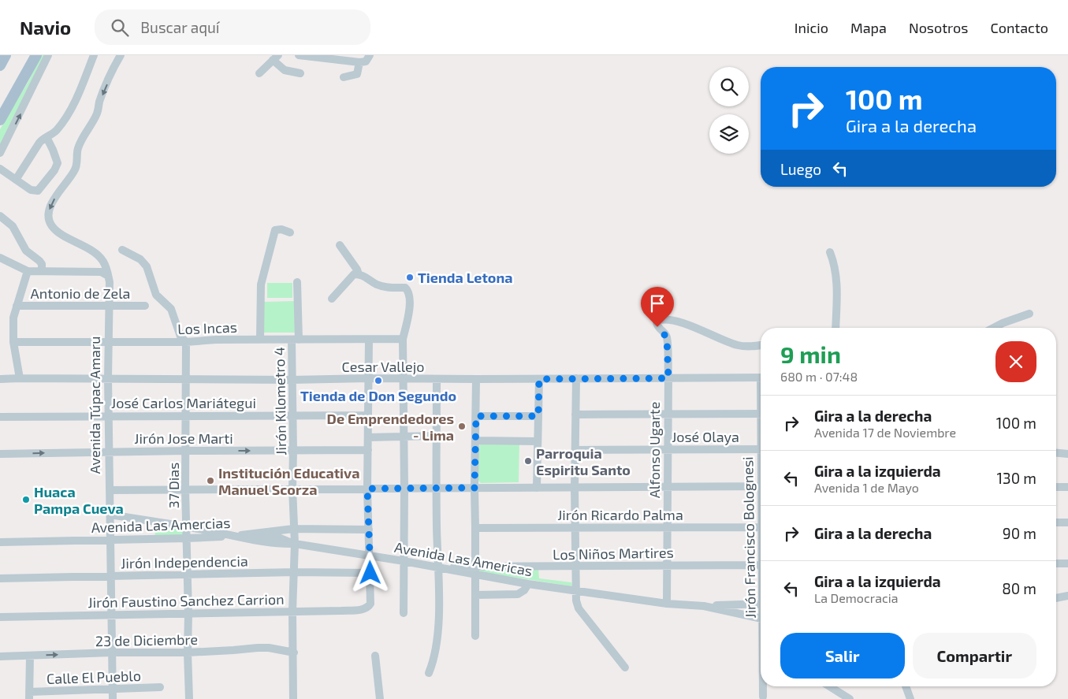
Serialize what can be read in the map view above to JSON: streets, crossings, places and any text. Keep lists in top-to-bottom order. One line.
{"streets":{"street":["Antonio de Zela","Los Incas","Cesar Vallejo","Jirón Kilometro 4","José Carlos Mariátegui","Avenida Túpac Amaru","José Olaya","Jirón Jose Marti","Alfonso Ugarte","37 Dias","Jirón Ricardo Palma","Avenida Las Amercias","Jirón Francisco Bolognesi","Los Niños Martires","Avenida Las Americas","Jirón Independencia","Jirón Faustino Sanchez Carrion","23 de Diciembre","Calle El Pueblo"]},"crossings":[["Antonio de Zela","Avenida Túpac Amaru"],["Los Incas","Jirón Kilometro 4"],["Los Incas","Avenida Túpac Amaru"],["Los Incas","37 Dias"],["Cesar Vallejo","Jirón Kilometro 4"],["Cesar Vallejo","Avenida Túpac Amaru"],["Cesar Vallejo","Alfonso Ugarte"],["Cesar Vallejo","37 Dias"],["Jirón Kilometro 4","José Carlos Mariátegui"],["Jirón Kilometro 4","Jirón Jose Marti"],["Jirón Kilometro 4","Avenida Las Amercias"],["Jirón Kilometro 4","Avenida Las Americas"],["Jirón Kilometro 4","Jirón Independencia"],["Jirón Kilometro 4","Jirón Faustino Sanchez Carrion"],["Jirón Kilometro 4","23 de Diciembre"],["José Carlos Mariátegui","Avenida Túpac Amaru"],["José Carlos Mariátegui","37 Dias"],["Avenida Túpac Amaru","Jirón Jose Marti"],["Avenida Túpac Amaru","Avenida Las Amercias"],["Avenida Túpac Amaru","Avenida Las Americas"],["Avenida Túpac Amaru","Jirón Independencia"],["Avenida Túpac Amaru","Jirón Faustino Sanchez Carrion"],["Avenida Túpac Amaru","23 de Diciembre"],["Avenida Túpac Amaru","Calle El Pueblo"],["José Olaya","Alfonso Ugarte"],["Jirón Jose Marti","37 Dias"],["Alfonso Ugarte","Jirón Ricardo Palma"],["Alfonso Ugarte","Los Niños Martires"],["Alfonso Ugarte","Avenida Las Americas"],["37 Dias","Avenida Las Amercias"],["37 Dias","Avenida Las Americas"],["37 Dias","Jirón Independencia"],["37 Dias","Jirón Faustino Sanchez Carrion"],["37 Dias","23 de Diciembre"],["Avenida Las Amercias","Avenida Las Americas"],["Los Niños Martires","Avenida Las Americas"],["Jirón Independencia","Jirón Faustino Sanchez Carrion"]],"places":["Tienda Letona","Tienda de Don Segundo","De Emprendedores - Lima","Parroquia Espiritu Santo","Institución Educativa Manuel Scorza","Huaca Pampa Cueva"],"page":{"header":"Navio","search":"Buscar aquí","nav":["Inicio","Mapa","Nosotros","Contacto"],"turn":["100 m","Gira a la derecha"],"then":"Luego","heading":["9 min","680 m · 07:48"],"list":[{"name":"Gira a la derecha","note":"Avenida 17 de Noviembre","value":"100 m"},{"name":"Gira a la izquierda","note":"Avenida 1 de Mayo","value":"130 m"},{"name":"Gira a la derecha","value":"90 m"},{"name":"Gira a la izquierda","note":"La Democracia","value":"80 m"}],"buttons":["Salir","Compartir"]}}
